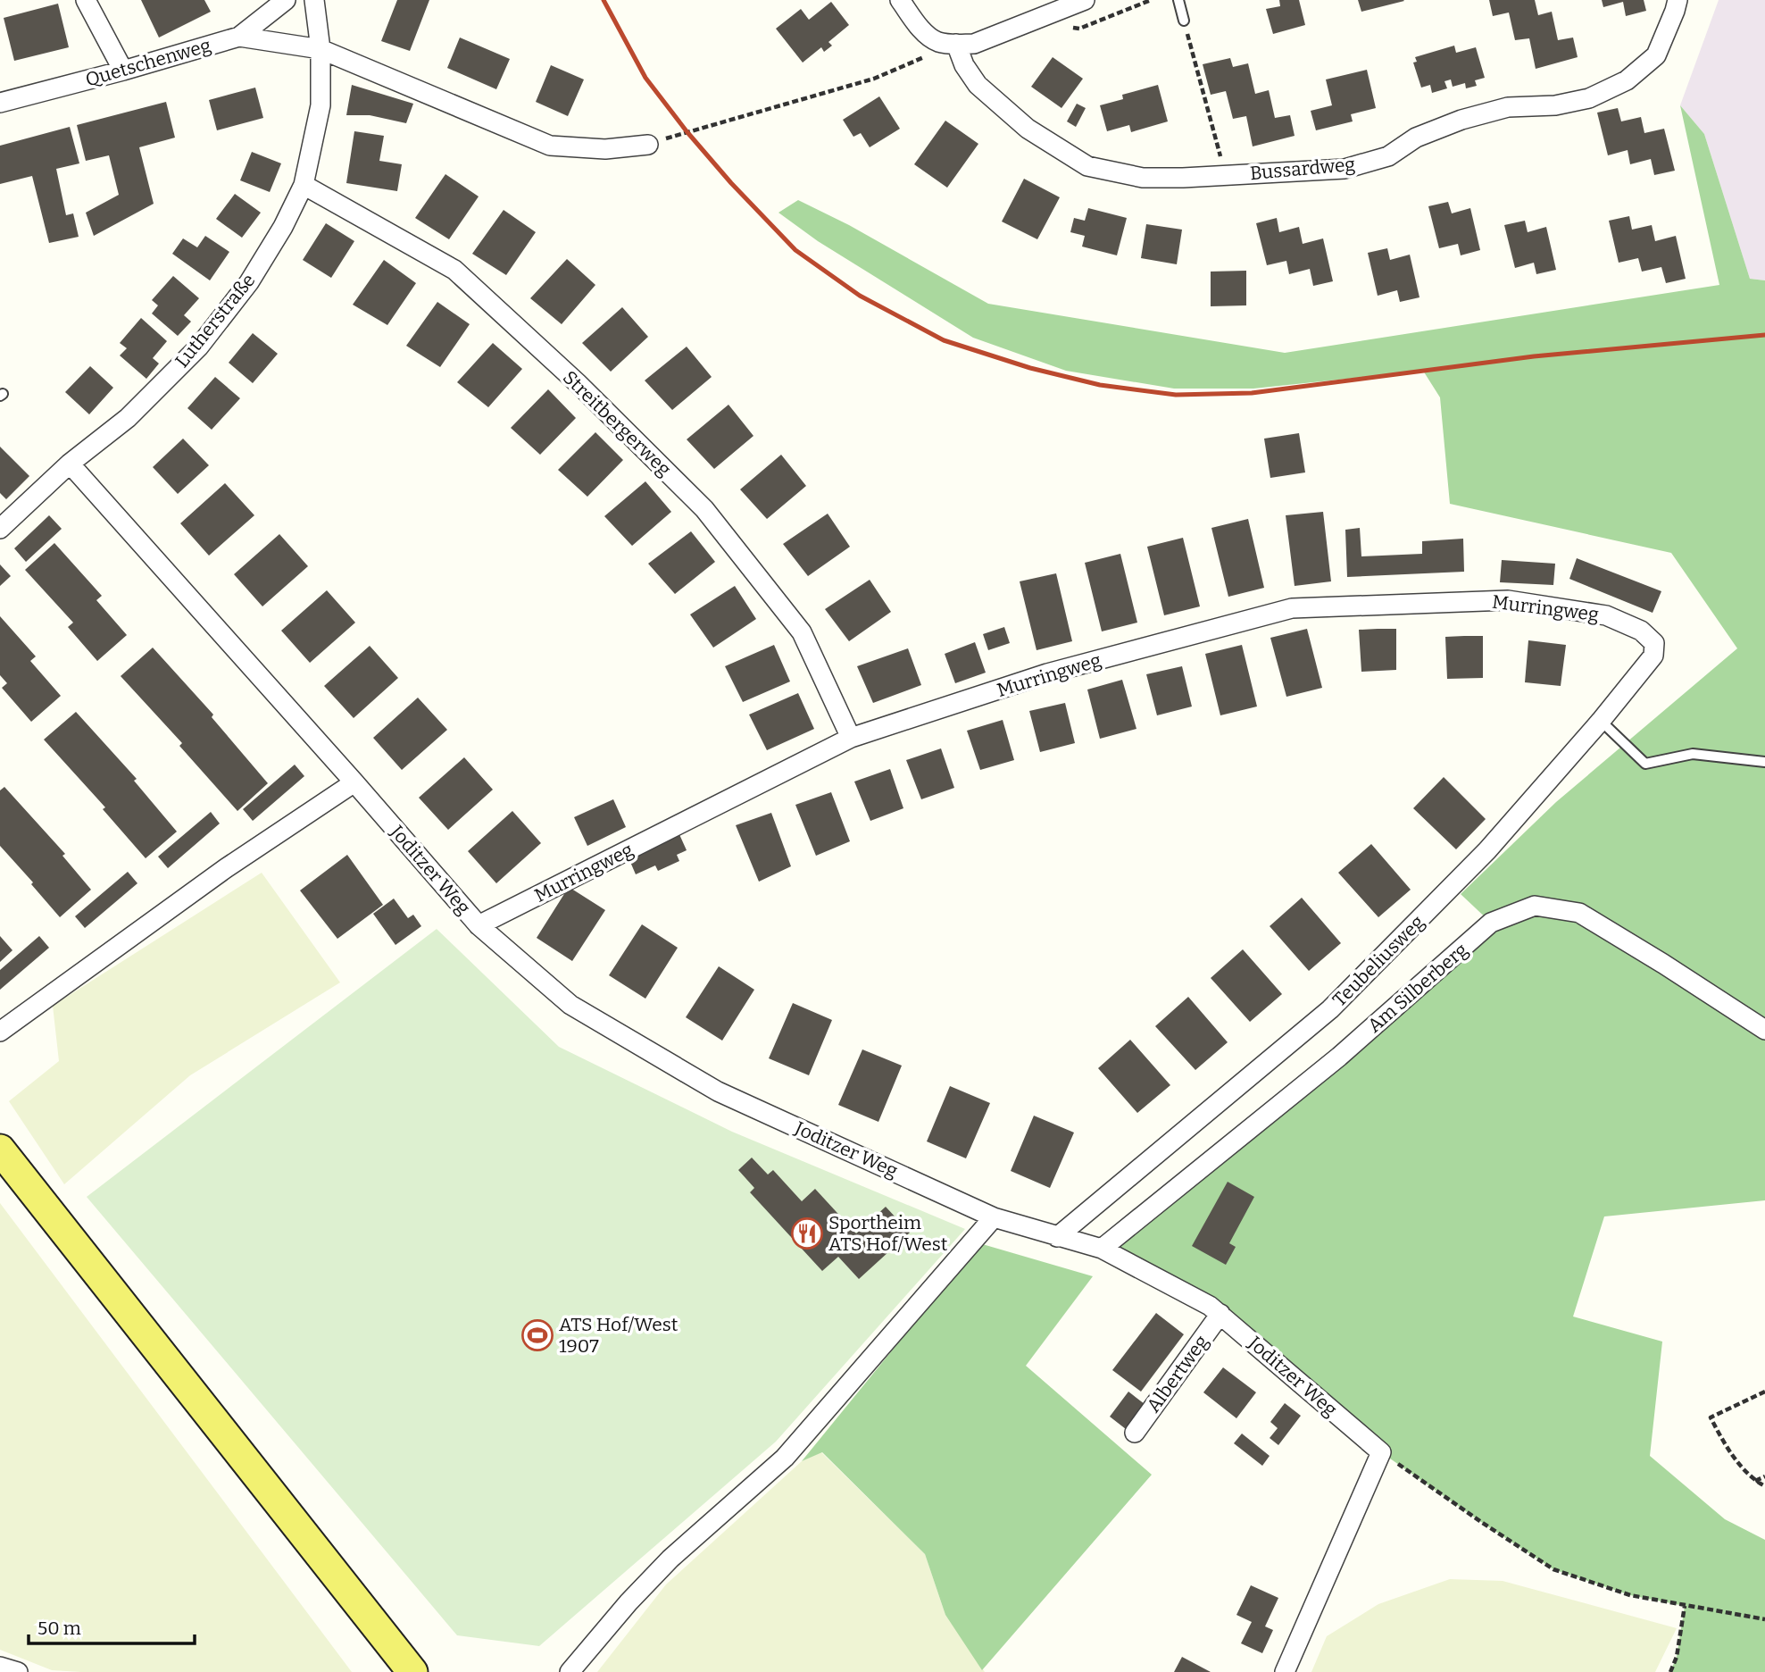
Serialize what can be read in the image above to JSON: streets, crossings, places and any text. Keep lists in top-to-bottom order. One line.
{"streets":{"street":["Quetschenweg","Bussardweg","Lutherstraße","Streitbergerweg","Murringweg","Joditzer Weg","Teubeliusweg","Am Silberberg","Albertweg"]},"crossings":[["Lutherstraße","Streitbergerweg"],["Lutherstraße","Joditzer Weg"],["Streitbergerweg","Murringweg"],["Murringweg","Joditzer Weg"],["Murringweg","Teubeliusweg"],["Joditzer Weg","Teubeliusweg"],["Joditzer Weg","Am Silberberg"],["Joditzer Weg","Albertweg"]],"places":{"restaurant":["Sportheim ATS Hof/West"],"sports":["ATS Hof/West 1907"]},"scale_bar":"50 m"}
